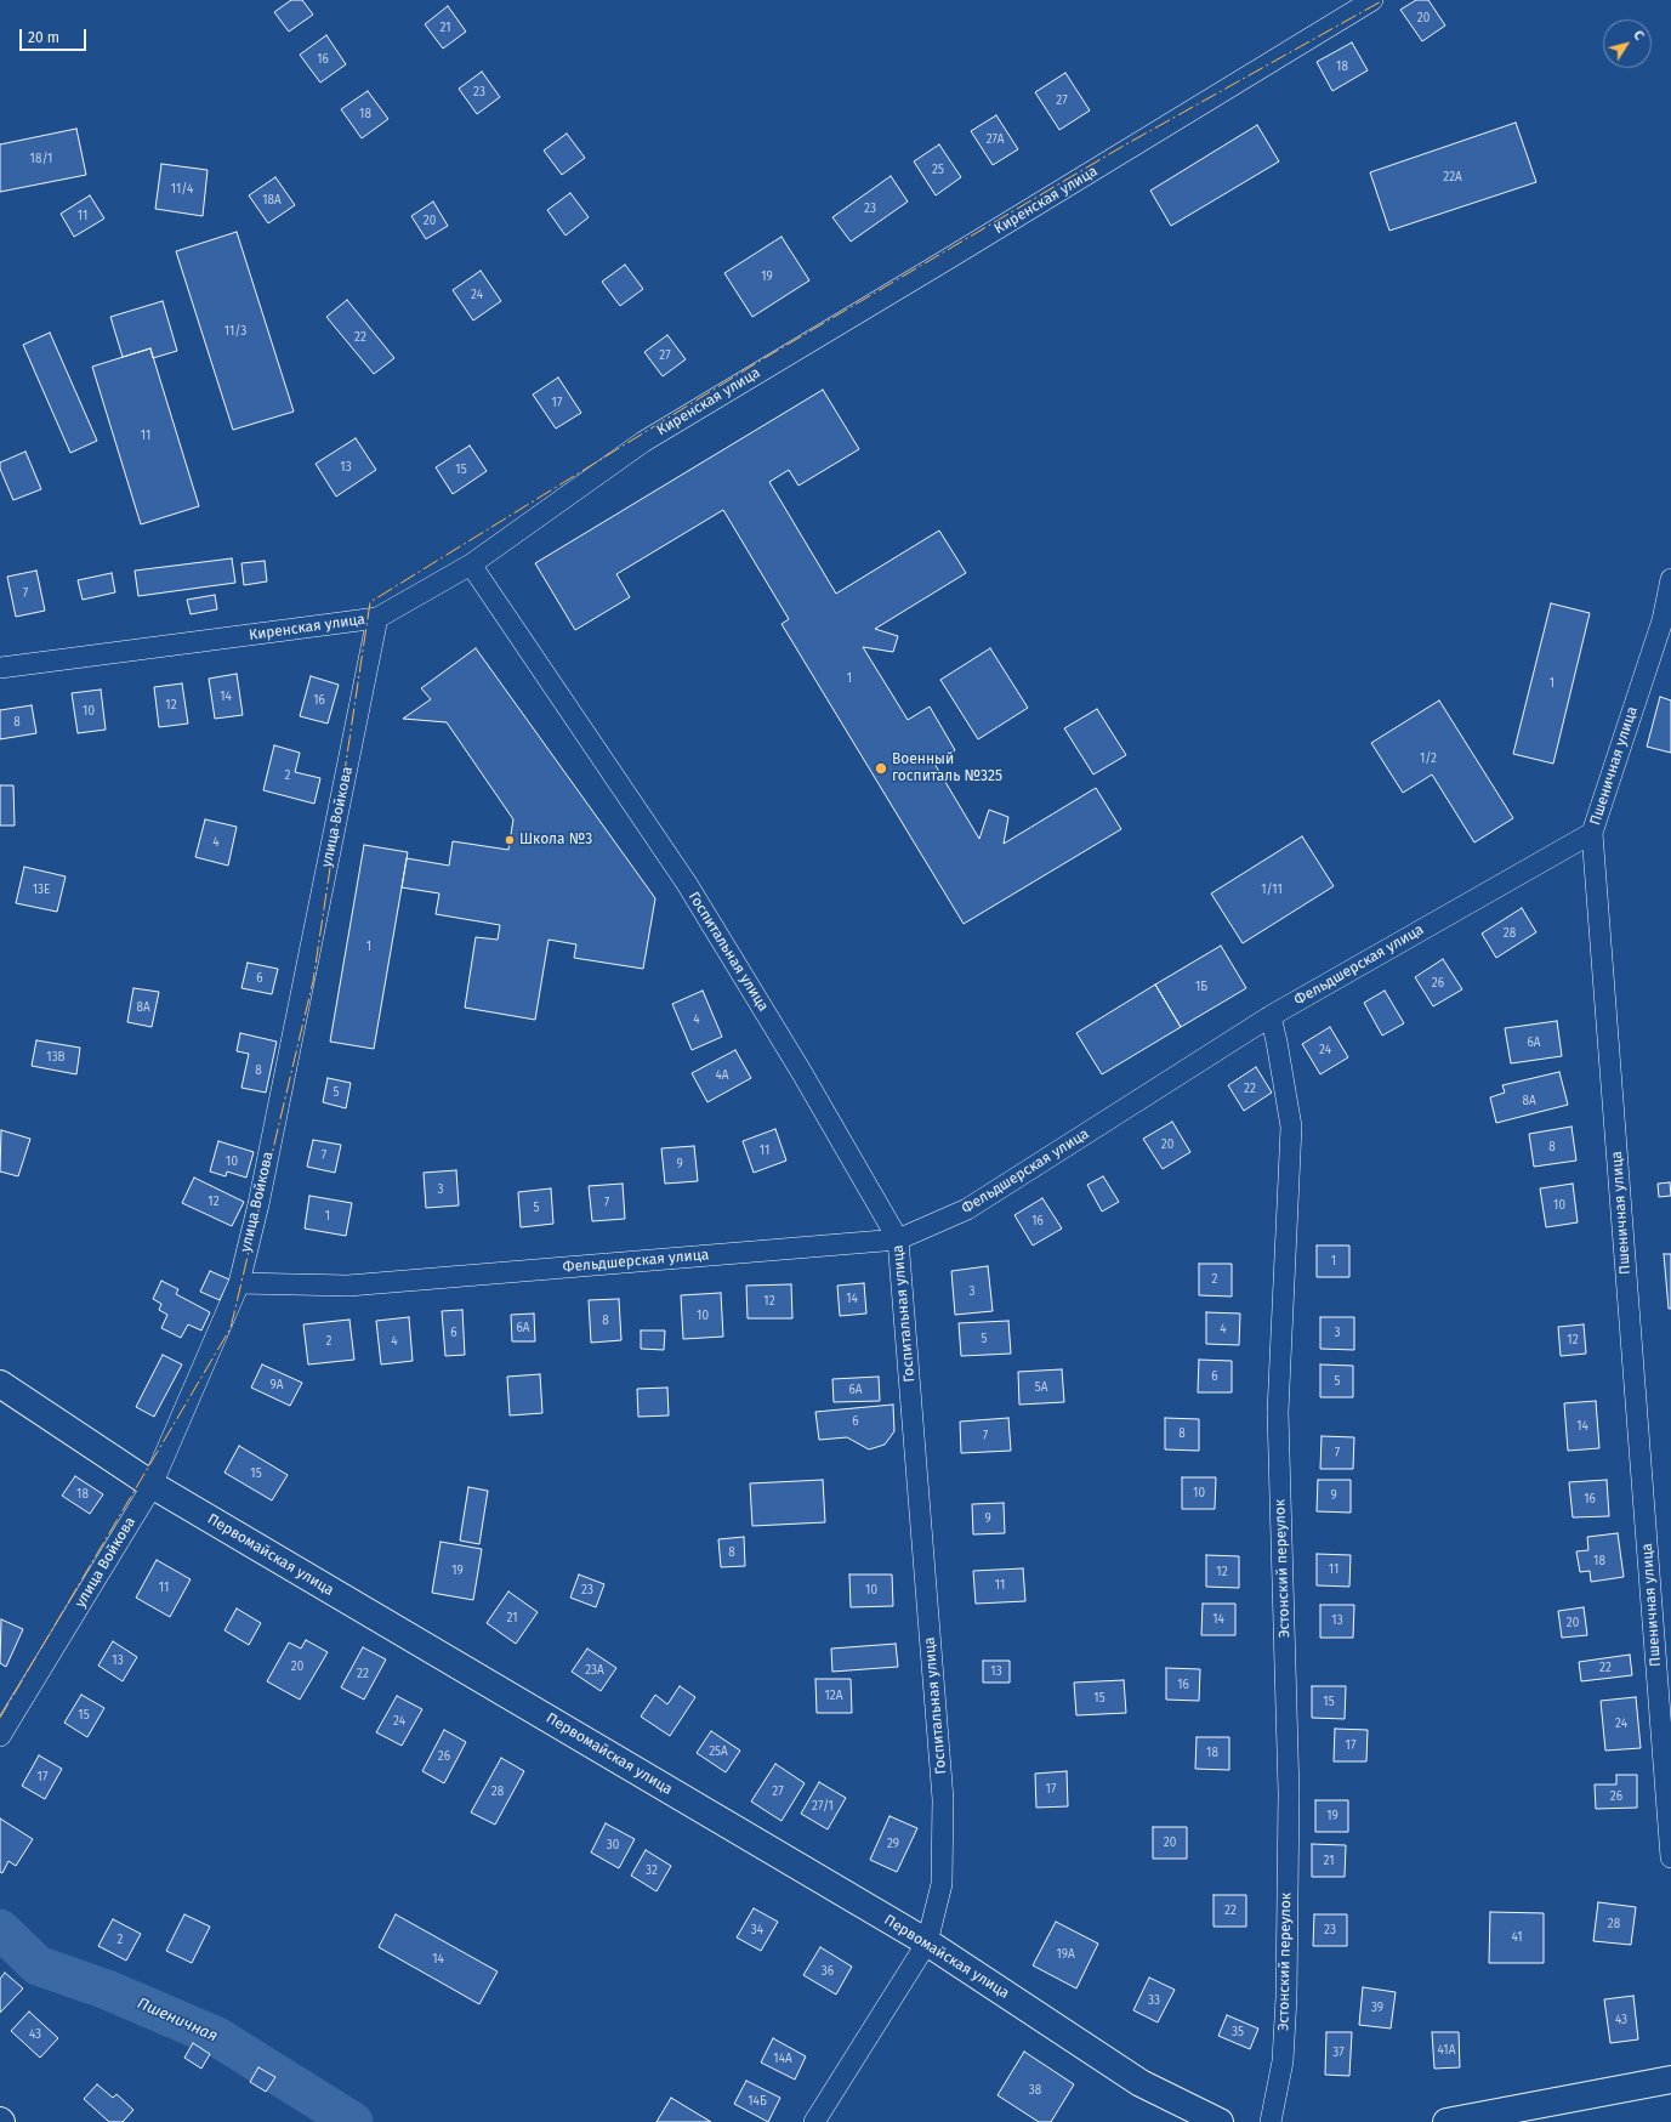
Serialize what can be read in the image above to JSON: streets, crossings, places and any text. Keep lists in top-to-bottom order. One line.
{"streets":{"street":["Киренская улица","Пшеничная улица","улица Войкова","Госпитальная улица","Фельдшерская улица","Первомайская улица","Эстонский переулок"]},"crossings":[["Киренская улица","улица Войкова"],["Киренская улица","Госпитальная улица"],["Пшеничная улица","Фельдшерская улица"],["улица Войкова","Фельдшерская улица"],["улица Войкова","Первомайская улица"],["Госпитальная улица","Фельдшерская улица"],["Госпитальная улица","Первомайская улица"],["Фельдшерская улица","Эстонский переулок"]],"water":["Пшеничная"],"places":["Военный госпиталь №325","Школа №3"],"house_numbers":["20","21","16","18","23","27","18","27А","18/1","25","22А","11/4","18А","23","11","20","19","24","11/3","22","27","17","11","13","15","7","1","1","14","16","12","10","8","1/2","2","4","13Е","1/11","28","1","6","26","1Б","8А","4","6А","24","13В","8","4А","22","5","8А","20","8","11","7","10","9","3","12","7","10","5","1","16","1","2","3","14","12","10","8","6А","4","6","3","5","12","2","4","6","5","9А","5А","6А","6","14","8","7","7","15","10","18","9","16","9","8","18","11","19","12","11","11","23","10","21","14","13","20","13","20","22","23А","13","22","16","12А","15","15","15","24","24","17","25А","18","26","17","17","28","27","26","27/1","19","20","29","30","21","32","22","28","34","23","41","2","19А","14","36","33","39","43","35","43","41А","37","14А","38","14Б"],"scale_bar":"20 m","north":"top right"}
